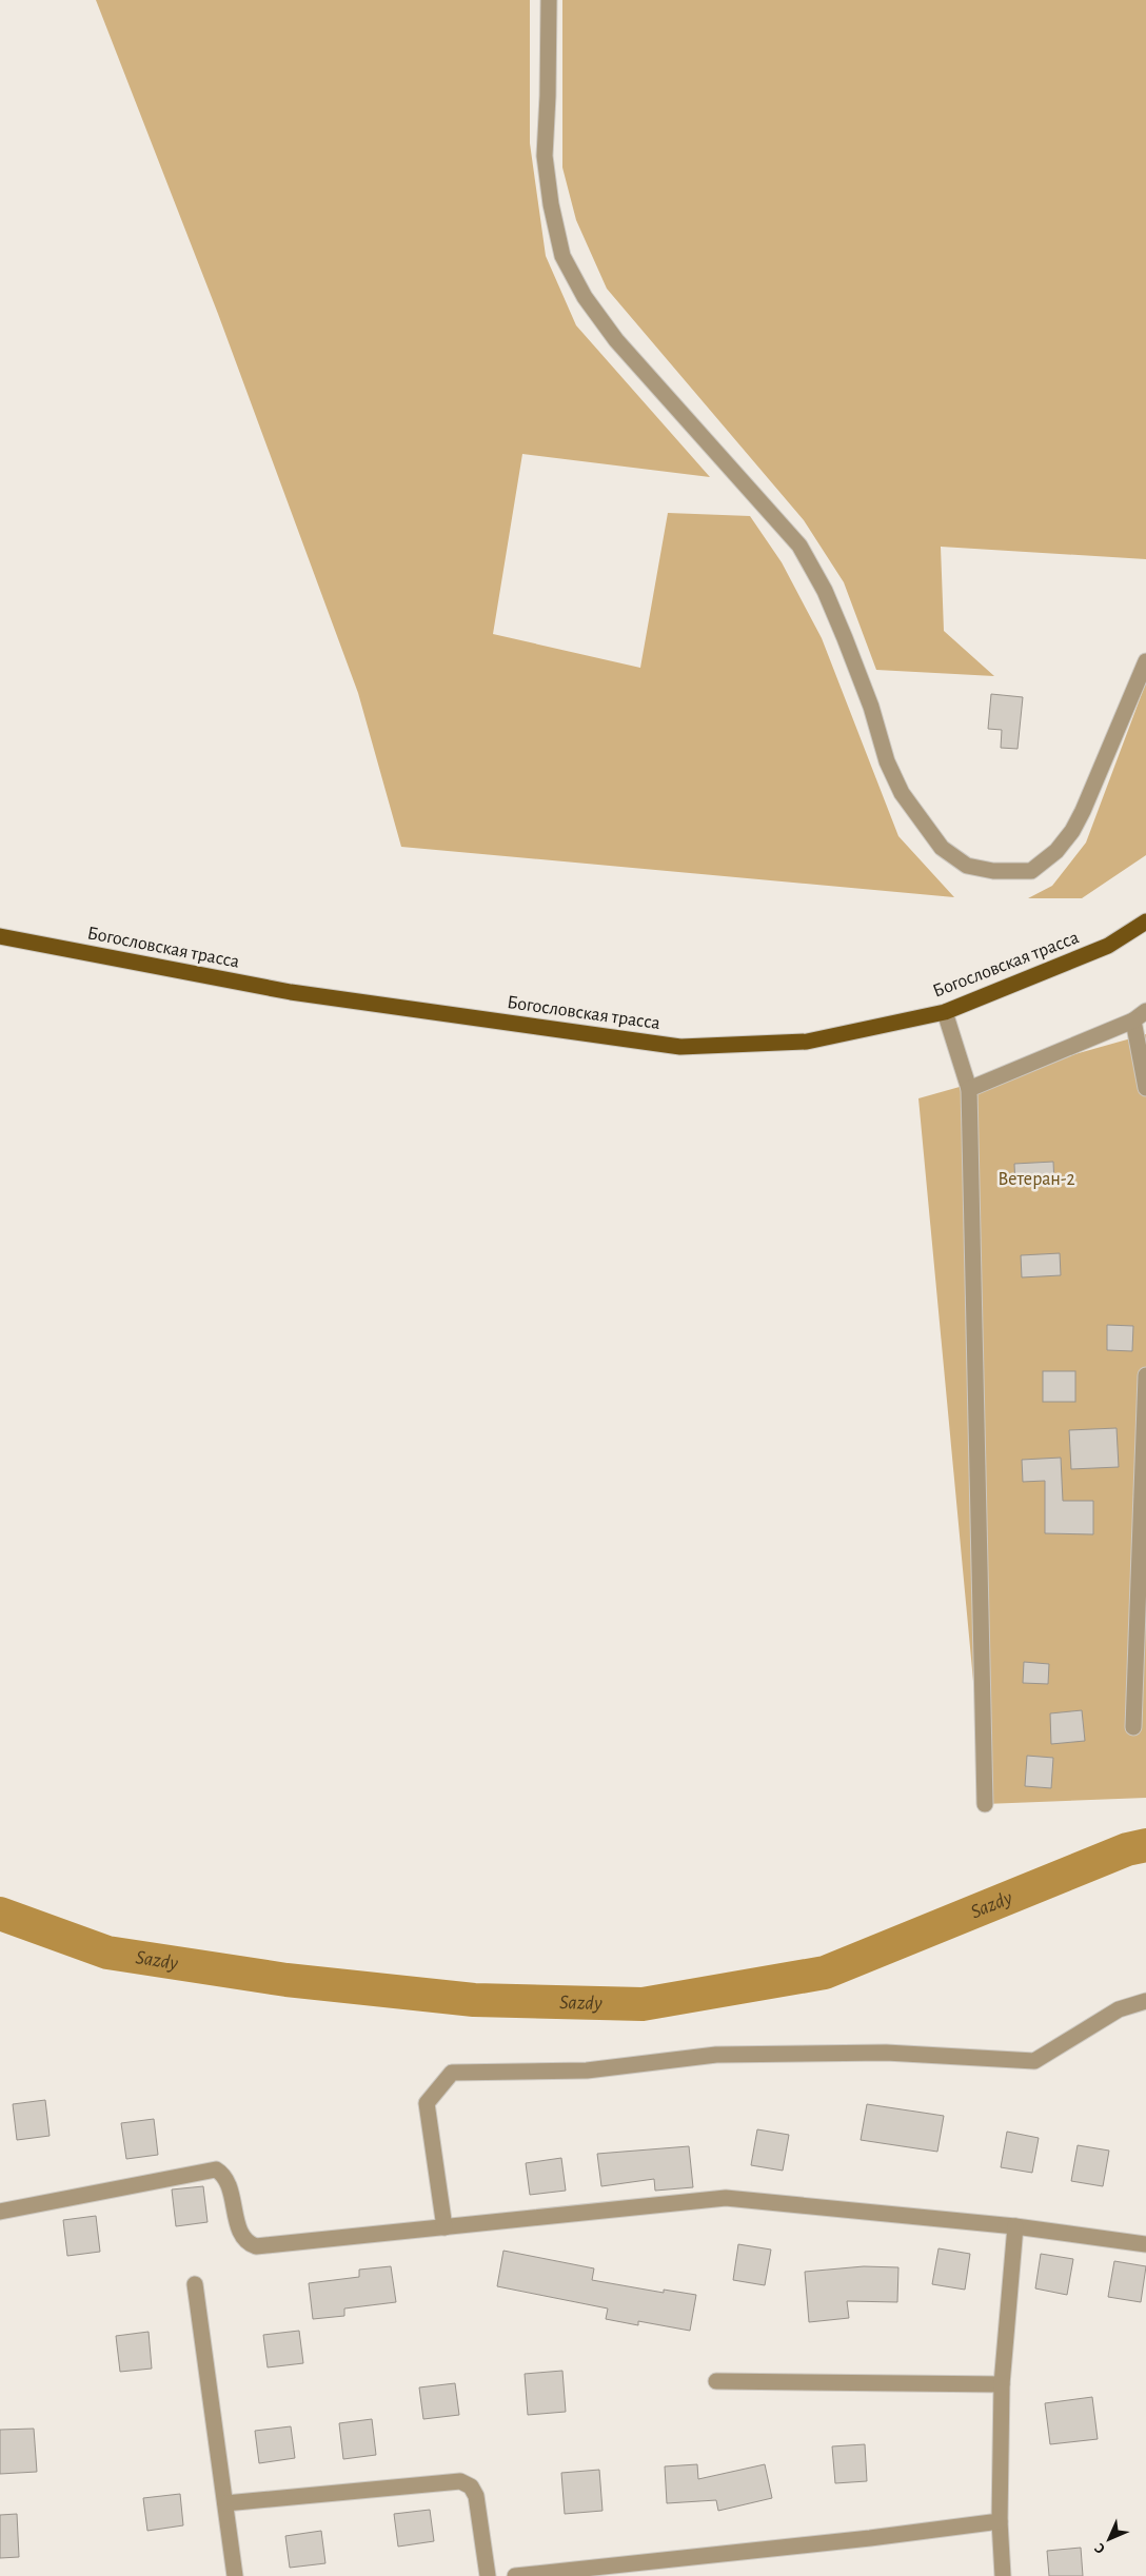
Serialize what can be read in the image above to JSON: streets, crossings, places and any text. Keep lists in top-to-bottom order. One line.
{"streets":{"main road":["Богословская трасса"]},"water":["Sazdy"],"parks":["Ветеран-2"],"north":"bottom left"}
